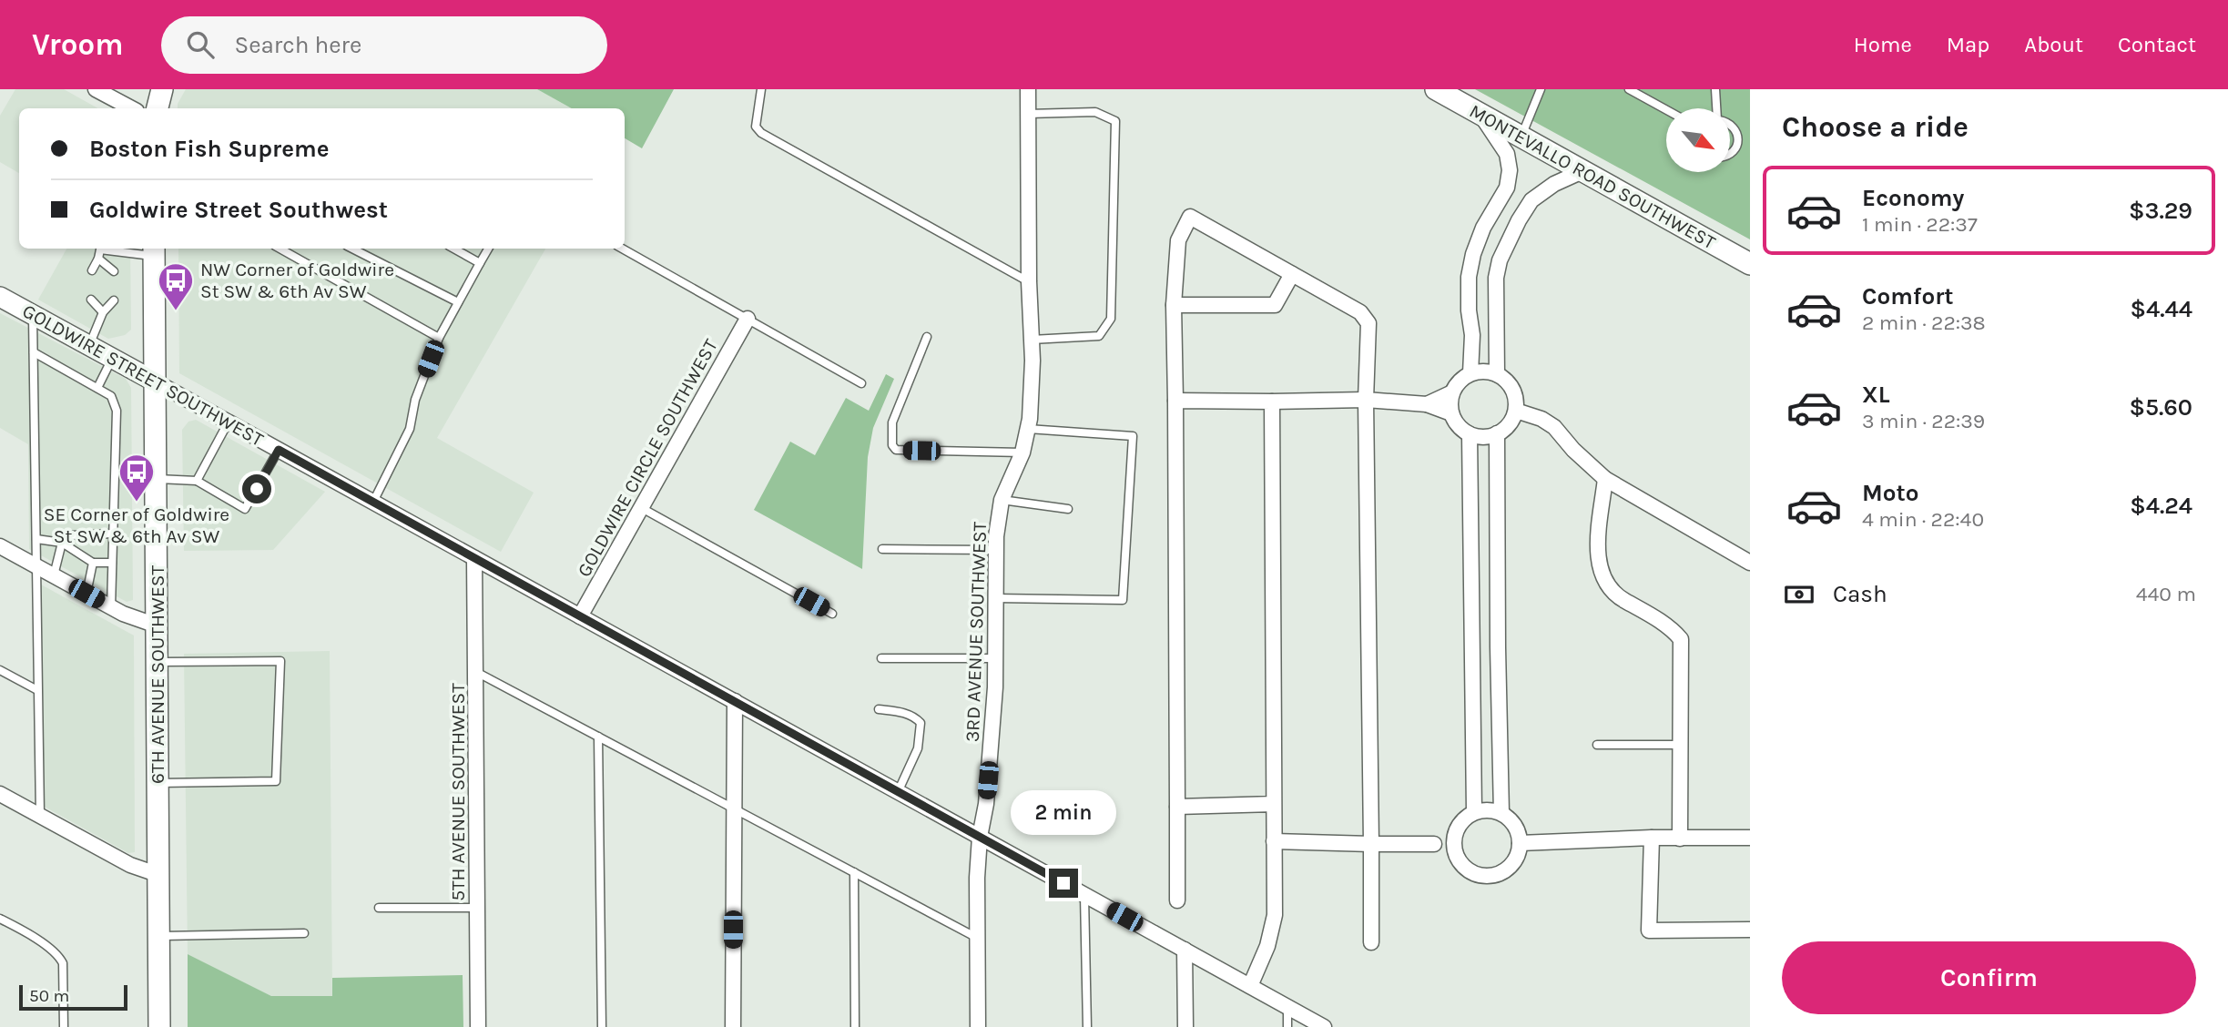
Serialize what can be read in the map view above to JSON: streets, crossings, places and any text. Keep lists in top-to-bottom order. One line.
{"streets":{"main road":["MONTEVALLO ROAD SOUTHWEST","6TH AVENUE SOUTHWEST"],"street":["GOLDWIRE STREET SOUTHWEST","GOLDWIRE CIRCLE SOUTHWEST","3RD AVENUE SOUTHWEST","5TH AVENUE SOUTHWEST"]},"crossings":[["GOLDWIRE STREET SOUTHWEST","GOLDWIRE CIRCLE SOUTHWEST"],["GOLDWIRE STREET SOUTHWEST","3RD AVENUE SOUTHWEST"],["GOLDWIRE STREET SOUTHWEST","6TH AVENUE SOUTHWEST"],["GOLDWIRE STREET SOUTHWEST","5TH AVENUE SOUTHWEST"]],"places":{"bus stop":["NW Corner of Goldwire St SW & 6th Av SW","SE Corner of Goldwire St SW & 6th Av SW"]},"scale_bar":"50 m","north":"bottom right","page":{"header":"Vroom","search":"Search here","nav":["Home","Map","About","Contact"],"heading":"Choose a ride","banner":["Boston Fish Supreme","Goldwire Street Southwest"],"list":[{"name":"Economy","note":"1 min · 22:37","value":"$3.29"},{"name":"Comfort","note":"2 min · 22:38","value":"$4.44"},{"name":"XL","note":"3 min · 22:39","value":"$5.60"},{"name":"Moto","note":"4 min · 22:40","value":"$4.24"}],"pay":["Cash","440 m"],"bubble":"2 min","buttons":"Confirm","scale":"50 m"}}
